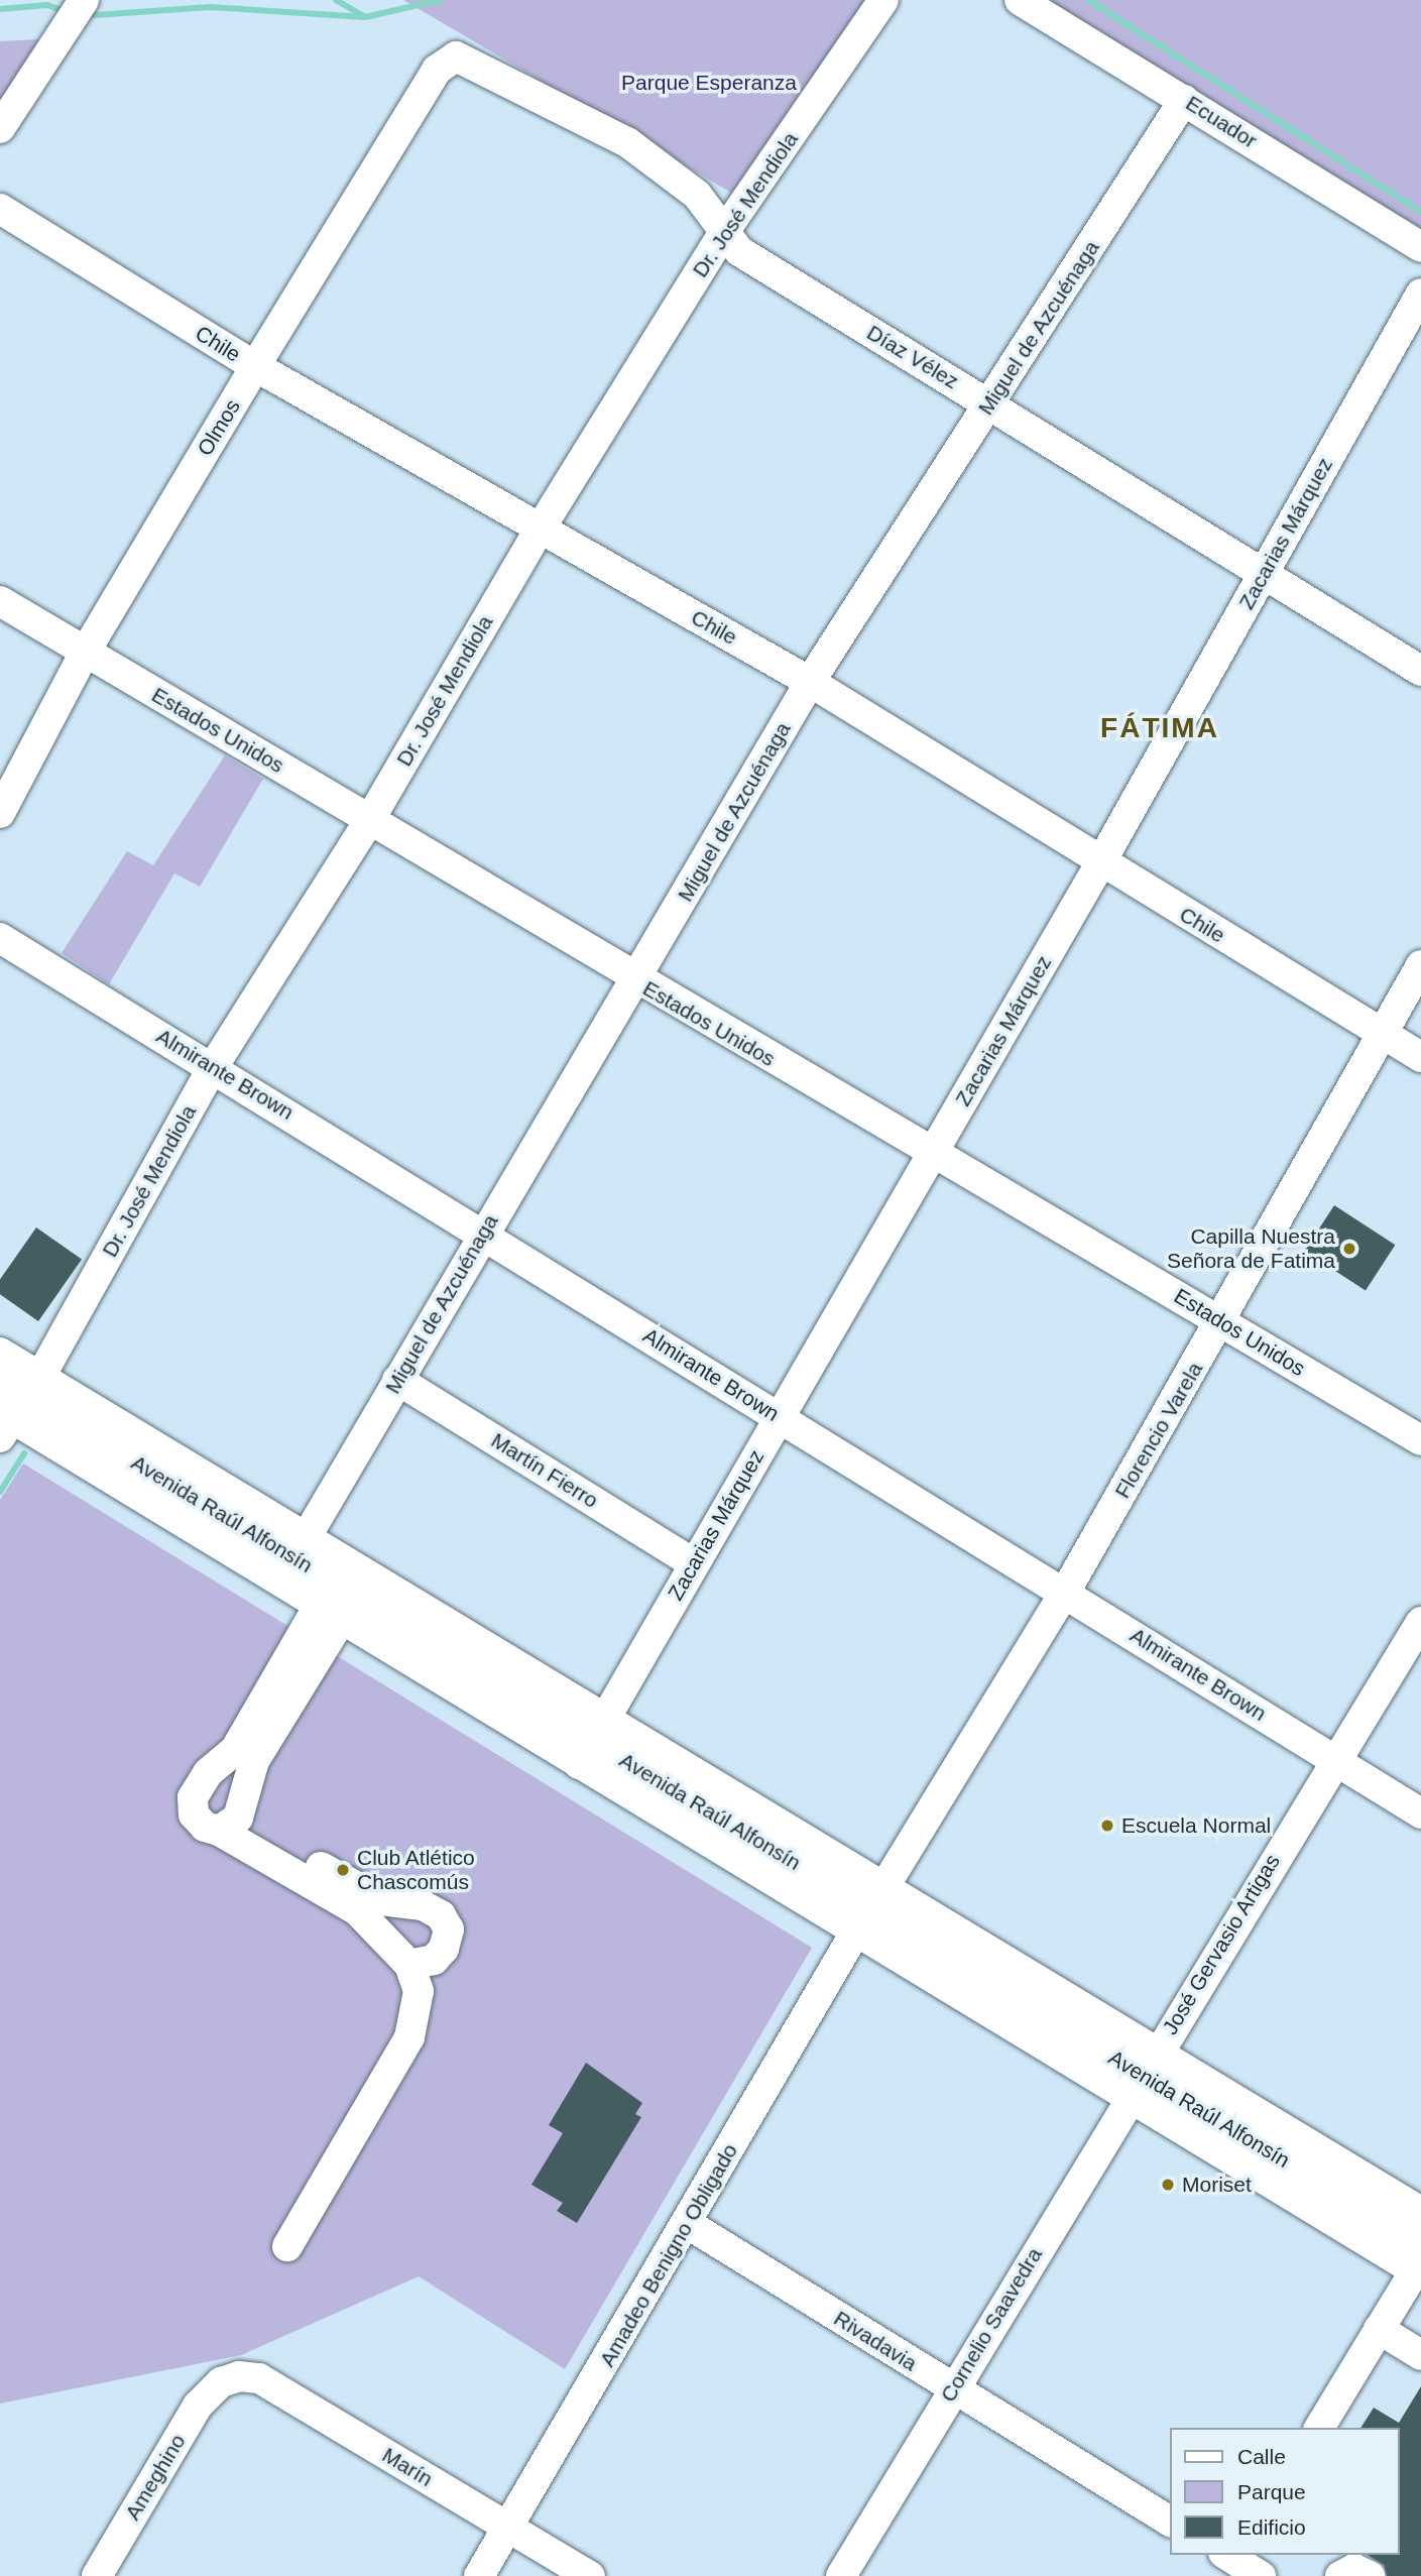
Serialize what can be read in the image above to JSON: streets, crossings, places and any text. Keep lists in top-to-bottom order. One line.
{"streets":{"main road":["Avenida Raúl Alfonsín"],"street":["Ecuador","Dr. José Mendiola","Miguel de Azcuénaga","Chile","Díaz Vélez","Olmos","Zacarias Márquez","Estados Unidos","Almirante Brown","Florencio Varela","Martín Fierro","José Gervasio Artigas","Amadeo Benigno Obligado","Cornelio Saavedra","Rivadavia","Marín","Ameghino"]},"crossings":[["Ecuador","Miguel de Azcuénaga"],["Dr. José Mendiola","Chile"],["Dr. José Mendiola","Díaz Vélez"],["Dr. José Mendiola","Estados Unidos"],["Dr. José Mendiola","Almirante Brown"],["Dr. José Mendiola","Avenida Raúl Alfonsín"],["Miguel de Azcuénaga","Chile"],["Miguel de Azcuénaga","Díaz Vélez"],["Miguel de Azcuénaga","Estados Unidos"],["Miguel de Azcuénaga","Almirante Brown"],["Miguel de Azcuénaga","Martín Fierro"],["Miguel de Azcuénaga","Avenida Raúl Alfonsín"],["Chile","Olmos"],["Chile","Zacarias Márquez"],["Chile","Florencio Varela"],["Díaz Vélez","Olmos"],["Díaz Vélez","Zacarias Márquez"],["Olmos","Estados Unidos"],["Zacarias Márquez","Estados Unidos"],["Zacarias Márquez","Almirante Brown"],["Zacarias Márquez","Martín Fierro"],["Zacarias Márquez","Avenida Raúl Alfonsín"],["Estados Unidos","Florencio Varela"],["Almirante Brown","Florencio Varela"],["Almirante Brown","José Gervasio Artigas"],["Florencio Varela","Avenida Raúl Alfonsín"],["Avenida Raúl Alfonsín","José Gervasio Artigas"],["Avenida Raúl Alfonsín","Amadeo Benigno Obligado"],["Avenida Raúl Alfonsín","Cornelio Saavedra"],["José Gervasio Artigas","Cornelio Saavedra"],["Amadeo Benigno Obligado","Rivadavia"],["Amadeo Benigno Obligado","Marín"],["Cornelio Saavedra","Rivadavia"],["Marín","Ameghino"]],"districts":["FÁTIMA"],"parks":["Parque Esperanza"],"places":["Capilla Nuestra Señora de Fatima","Escuela Normal","Club Atlético Chascomús","Moriset"],"legend":["Calle","Parque","Edificio"]}
